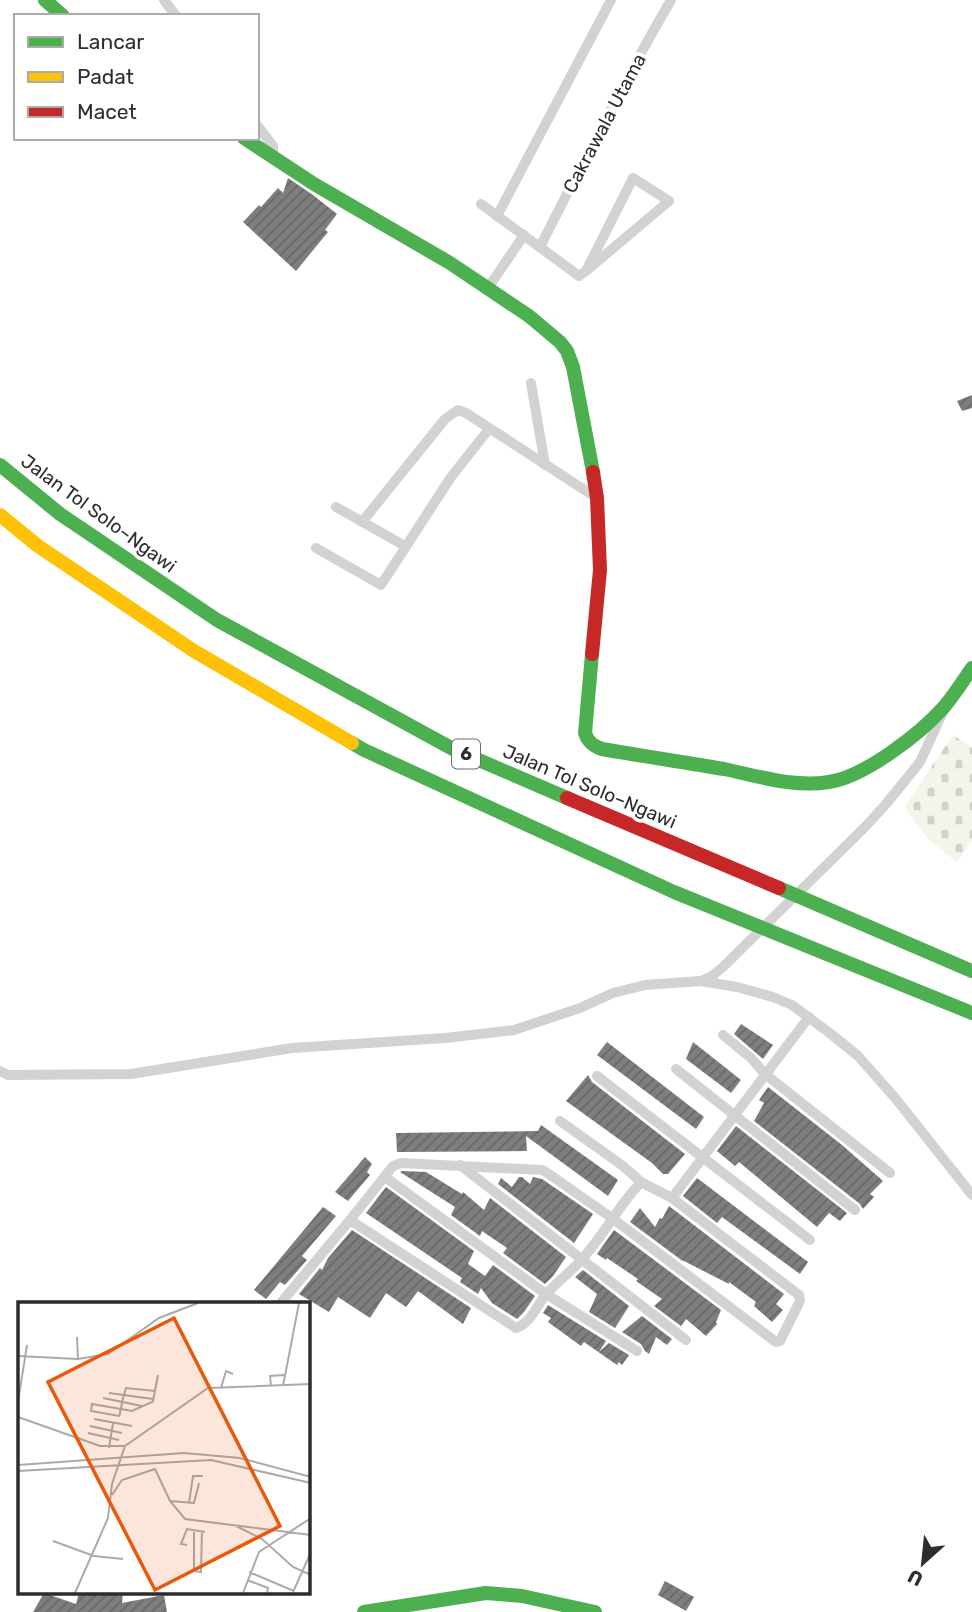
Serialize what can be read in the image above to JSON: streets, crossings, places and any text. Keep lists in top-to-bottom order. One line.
{"streets":{"main road":["Jalan Tol Solo–Ngawi","6"],"street":["Cakrawala Utama"]},"legend":["Lancar","Padat","Macet"],"north":"bottom left"}
